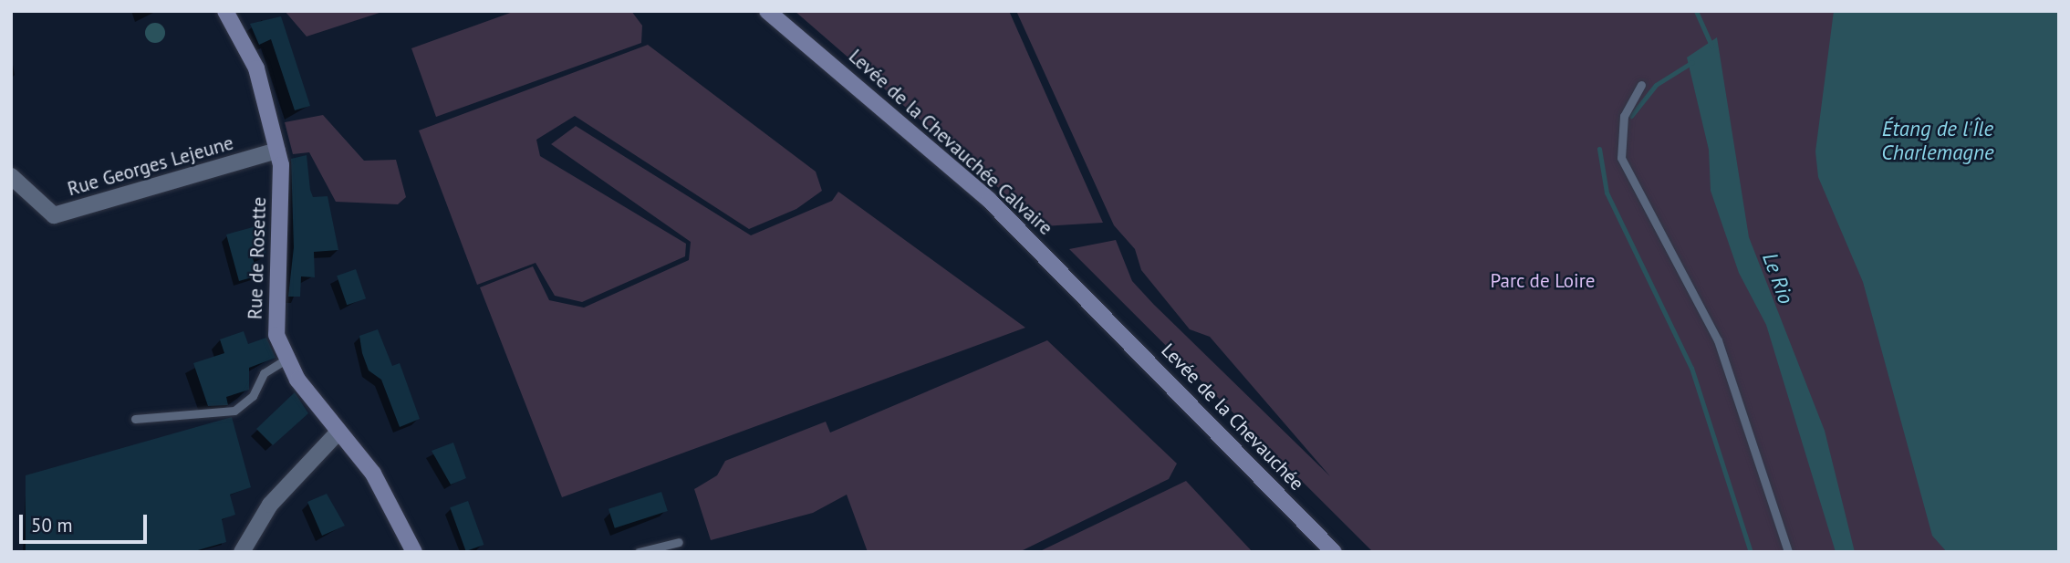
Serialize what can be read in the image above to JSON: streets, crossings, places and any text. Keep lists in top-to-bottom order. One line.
{"streets":{"street":["Levée de la Chevauchée Calvaire","Rue Georges Lejeune","Rue de Rosette","Levée de la Chevauchée"]},"crossings":[["Levée de la Chevauchée Calvaire","Levée de la Chevauchée"],["Rue Georges Lejeune","Rue de Rosette"]],"water":["Étang de l'Île Charlemagne","Le Rio"],"parks":["Parc de Loire"],"scale_bar":"50 m"}
